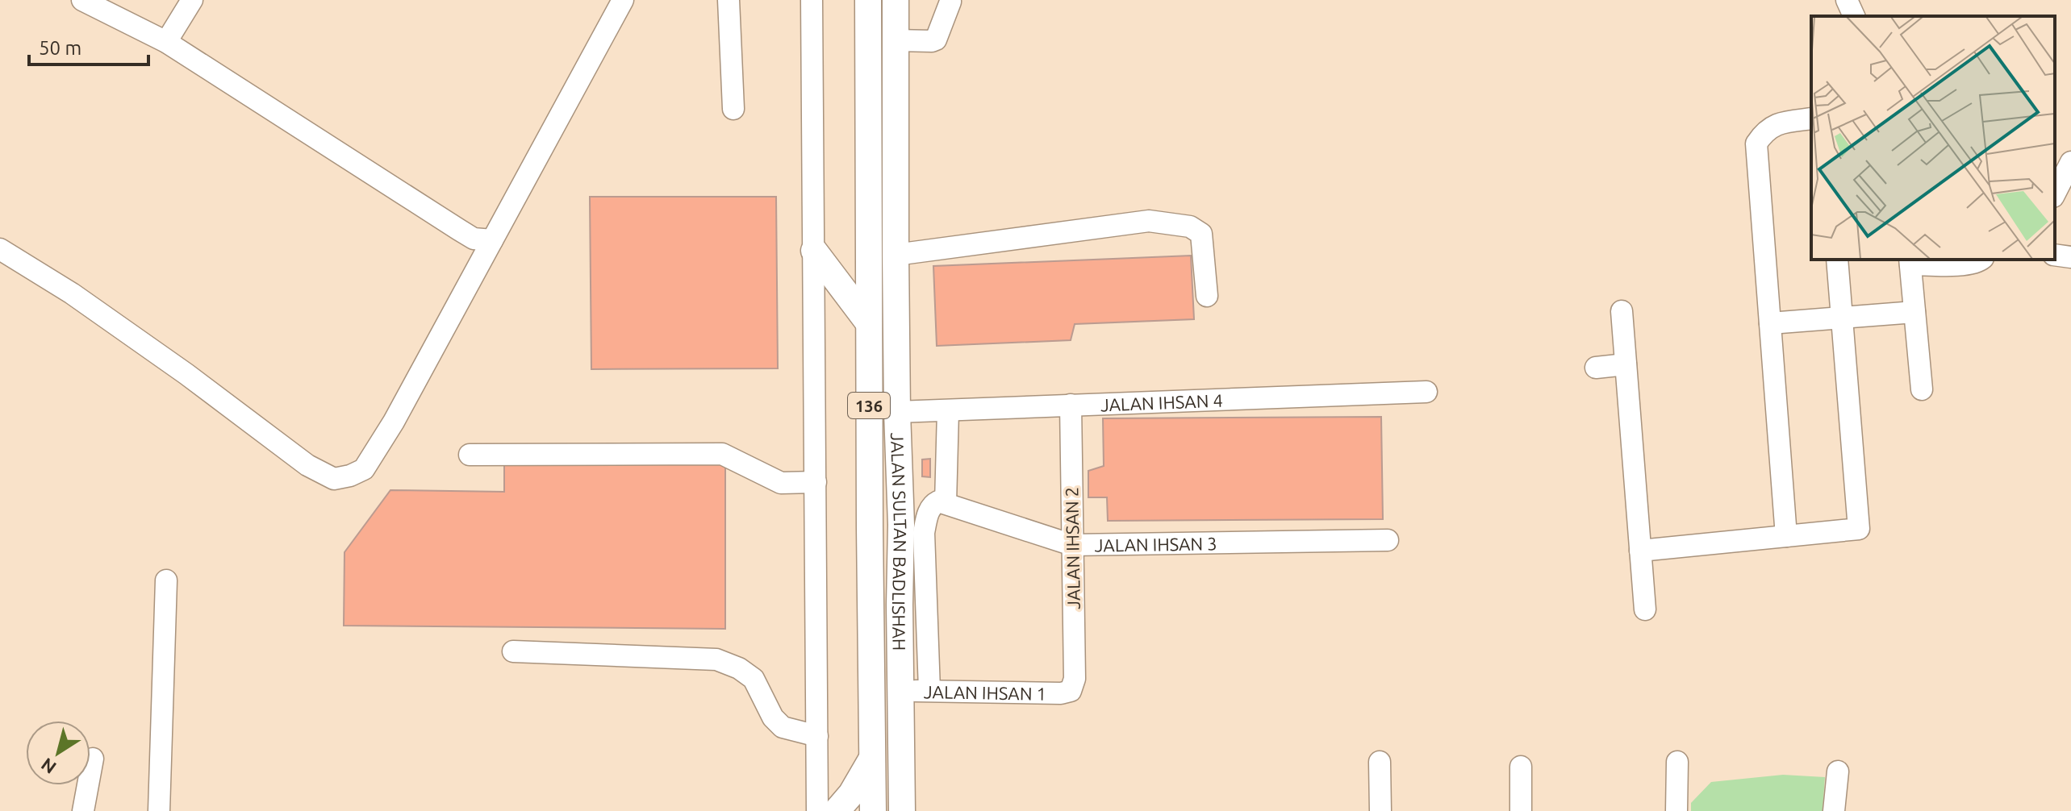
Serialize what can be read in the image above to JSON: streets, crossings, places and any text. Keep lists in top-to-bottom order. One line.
{"streets":{"main road":["136","JALAN SULTAN BADLISHAH"],"street":["JALAN IHSAN 4","JALAN IHSAN 3","JALAN IHSAN 2","JALAN IHSAN 1"]},"crossings":[["JALAN IHSAN 4","JALAN SULTAN BADLISHAH"],["JALAN IHSAN 4","JALAN IHSAN 2"],["JALAN SULTAN BADLISHAH","JALAN IHSAN 1"],["JALAN IHSAN 3","JALAN IHSAN 2"],["JALAN IHSAN 2","JALAN IHSAN 1"]],"scale_bar":"50 m","north":"bottom left"}
